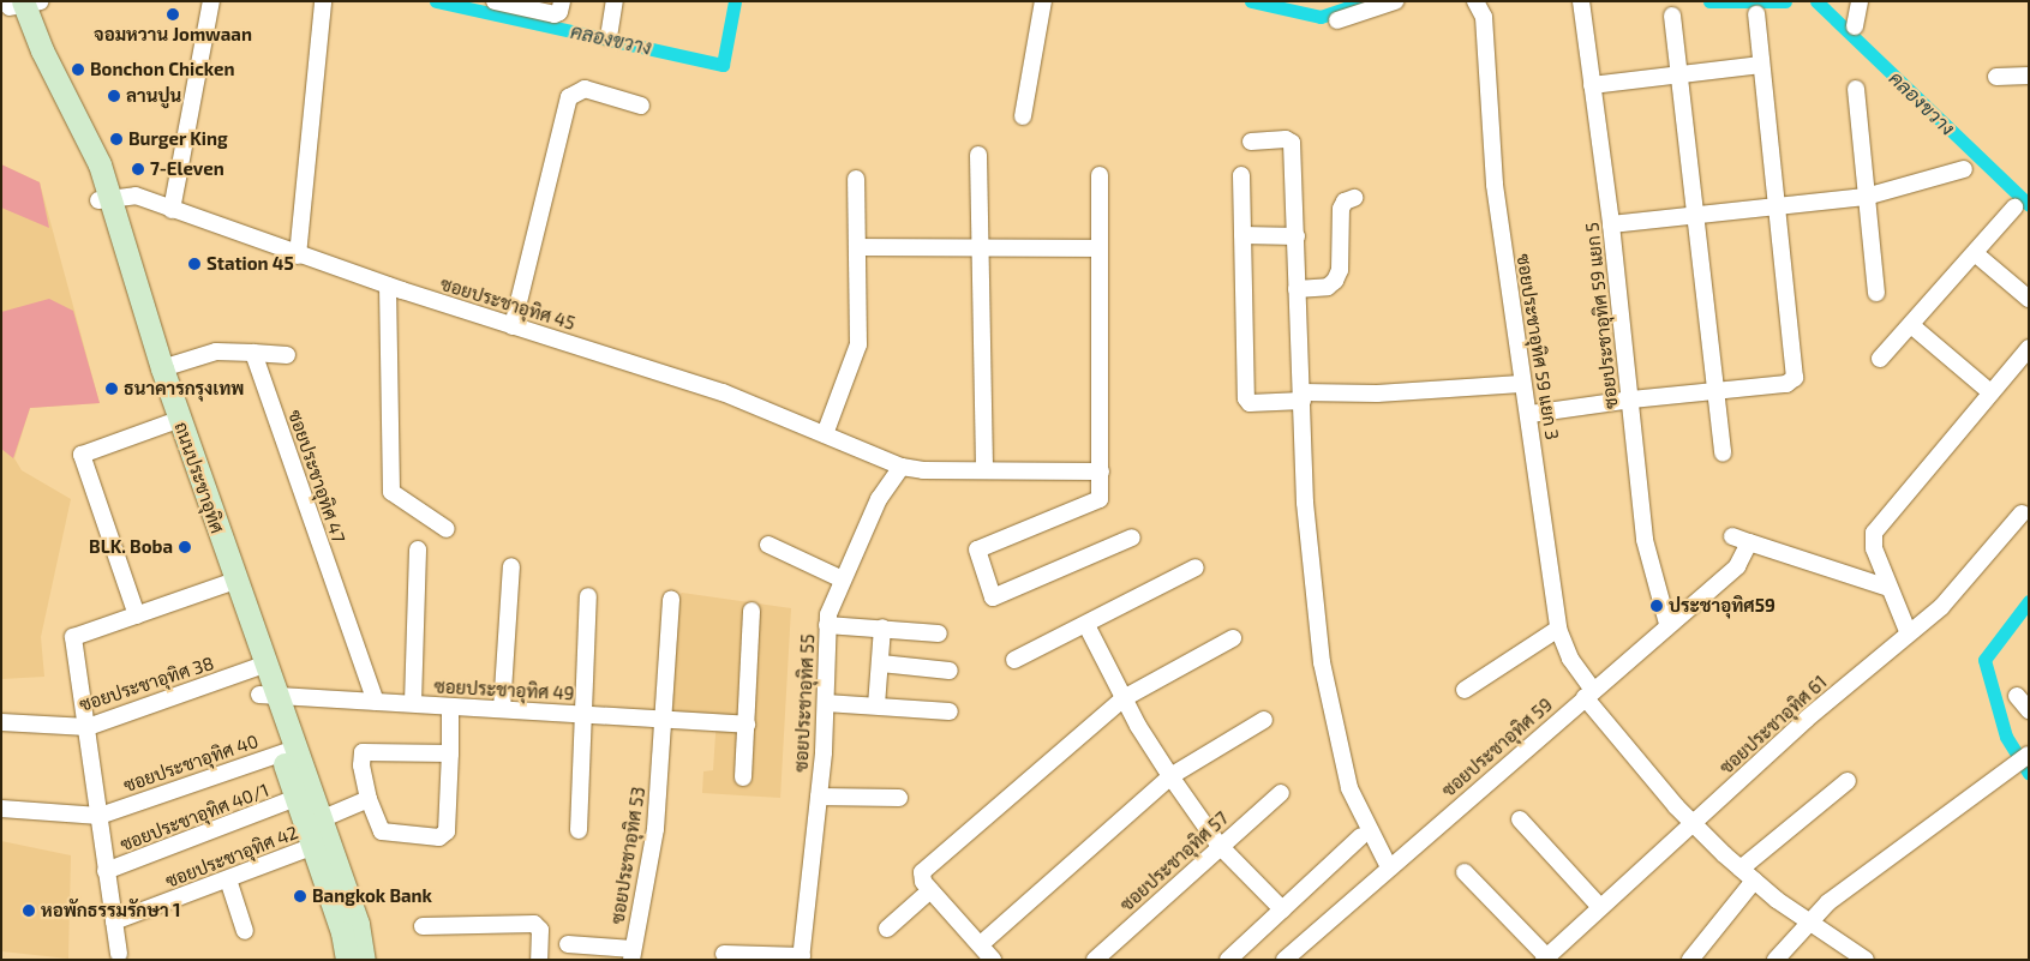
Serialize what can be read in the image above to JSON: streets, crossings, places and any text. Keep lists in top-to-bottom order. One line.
{"streets":{"main road":["ถนนประชาอุทิศ"],"street":["ซอยประชาอุทิศ 45","ซอยประชาอุทิศ 59 แยก 5","ซอยประชาอุทิศ 59 แยก 3","ซอยประชาอุทิศ 47","ซอยประชาอุทิศ 38","ซอยประชาอุทิศ 49","ซอยประชาอุทิศ 55","ซอยประชาอุทิศ 61","ซอยประชาอุทิศ 59","ซอยประชาอุทิศ 40","ซอยประชาอุทิศ 40/1","ซอยประชาอุทิศ 53","ซอยประชาอุทิศ 42","ซอยประชาอุทิศ 57"]},"crossings":[["ซอยประชาอุทิศ 45","ถนนประชาอุทิศ"],["ซอยประชาอุทิศ 45","ซอยประชาอุทิศ 55"],["ซอยประชาอุทิศ 59 แยก 5","ซอยประชาอุทิศ 59"],["ซอยประชาอุทิศ 59 แยก 3","ซอยประชาอุทิศ 61"],["ซอยประชาอุทิศ 59 แยก 3","ซอยประชาอุทิศ 59"],["ซอยประชาอุทิศ 47","ซอยประชาอุทิศ 49"],["ถนนประชาอุทิศ","ซอยประชาอุทิศ 38"],["ถนนประชาอุทิศ","ซอยประชาอุทิศ 49"],["ถนนประชาอุทิศ","ซอยประชาอุทิศ 40"],["ถนนประชาอุทิศ","ซอยประชาอุทิศ 40/1"],["ถนนประชาอุทิศ","ซอยประชาอุทิศ 42"],["ซอยประชาอุทิศ 49","ซอยประชาอุทิศ 53"]],"water":["คลองขวาง"],"places":["จอมหวาน Jomwaan","Bonchon Chicken","ลานปูน","Burger King","7-Eleven","Station 45","ธนาคารกรุงเทพ","BLK. Boba","ประชาอุทิศ59","Bangkok Bank","หอพักธรรมรักษา 1"]}
